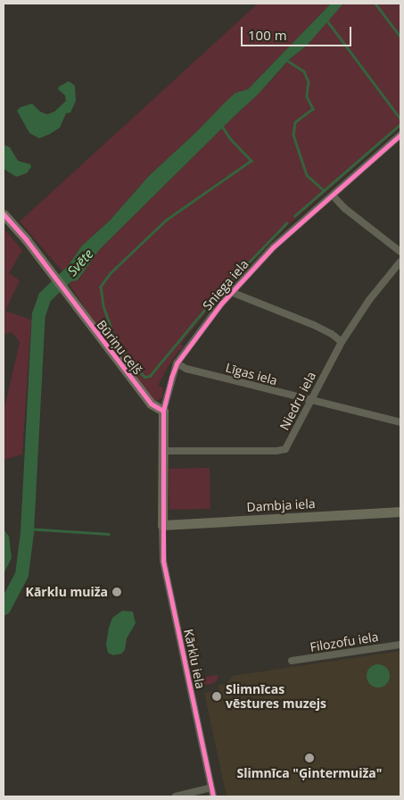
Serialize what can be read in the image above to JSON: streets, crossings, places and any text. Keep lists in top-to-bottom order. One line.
{"streets":{"street":["Sniega iela","Būriņu ceļš","Līgas iela","Niedru iela","Dambja iela","Filozofu iela","Kārklu iela"]},"crossings":[["Sniega iela","Būriņu ceļš"],["Sniega iela","Līgas iela"],["Sniega iela","Niedru iela"],["Sniega iela","Dambja iela"],["Sniega iela","Kārklu iela"],["Līgas iela","Niedru iela"],["Dambja iela","Kārklu iela"]],"water":["Svēte"],"places":["Kārklu muiža","Slimnīcas vēstures muzejs","Slimnīca \"Ģintermuiža\""],"scale_bar":"100 m"}
